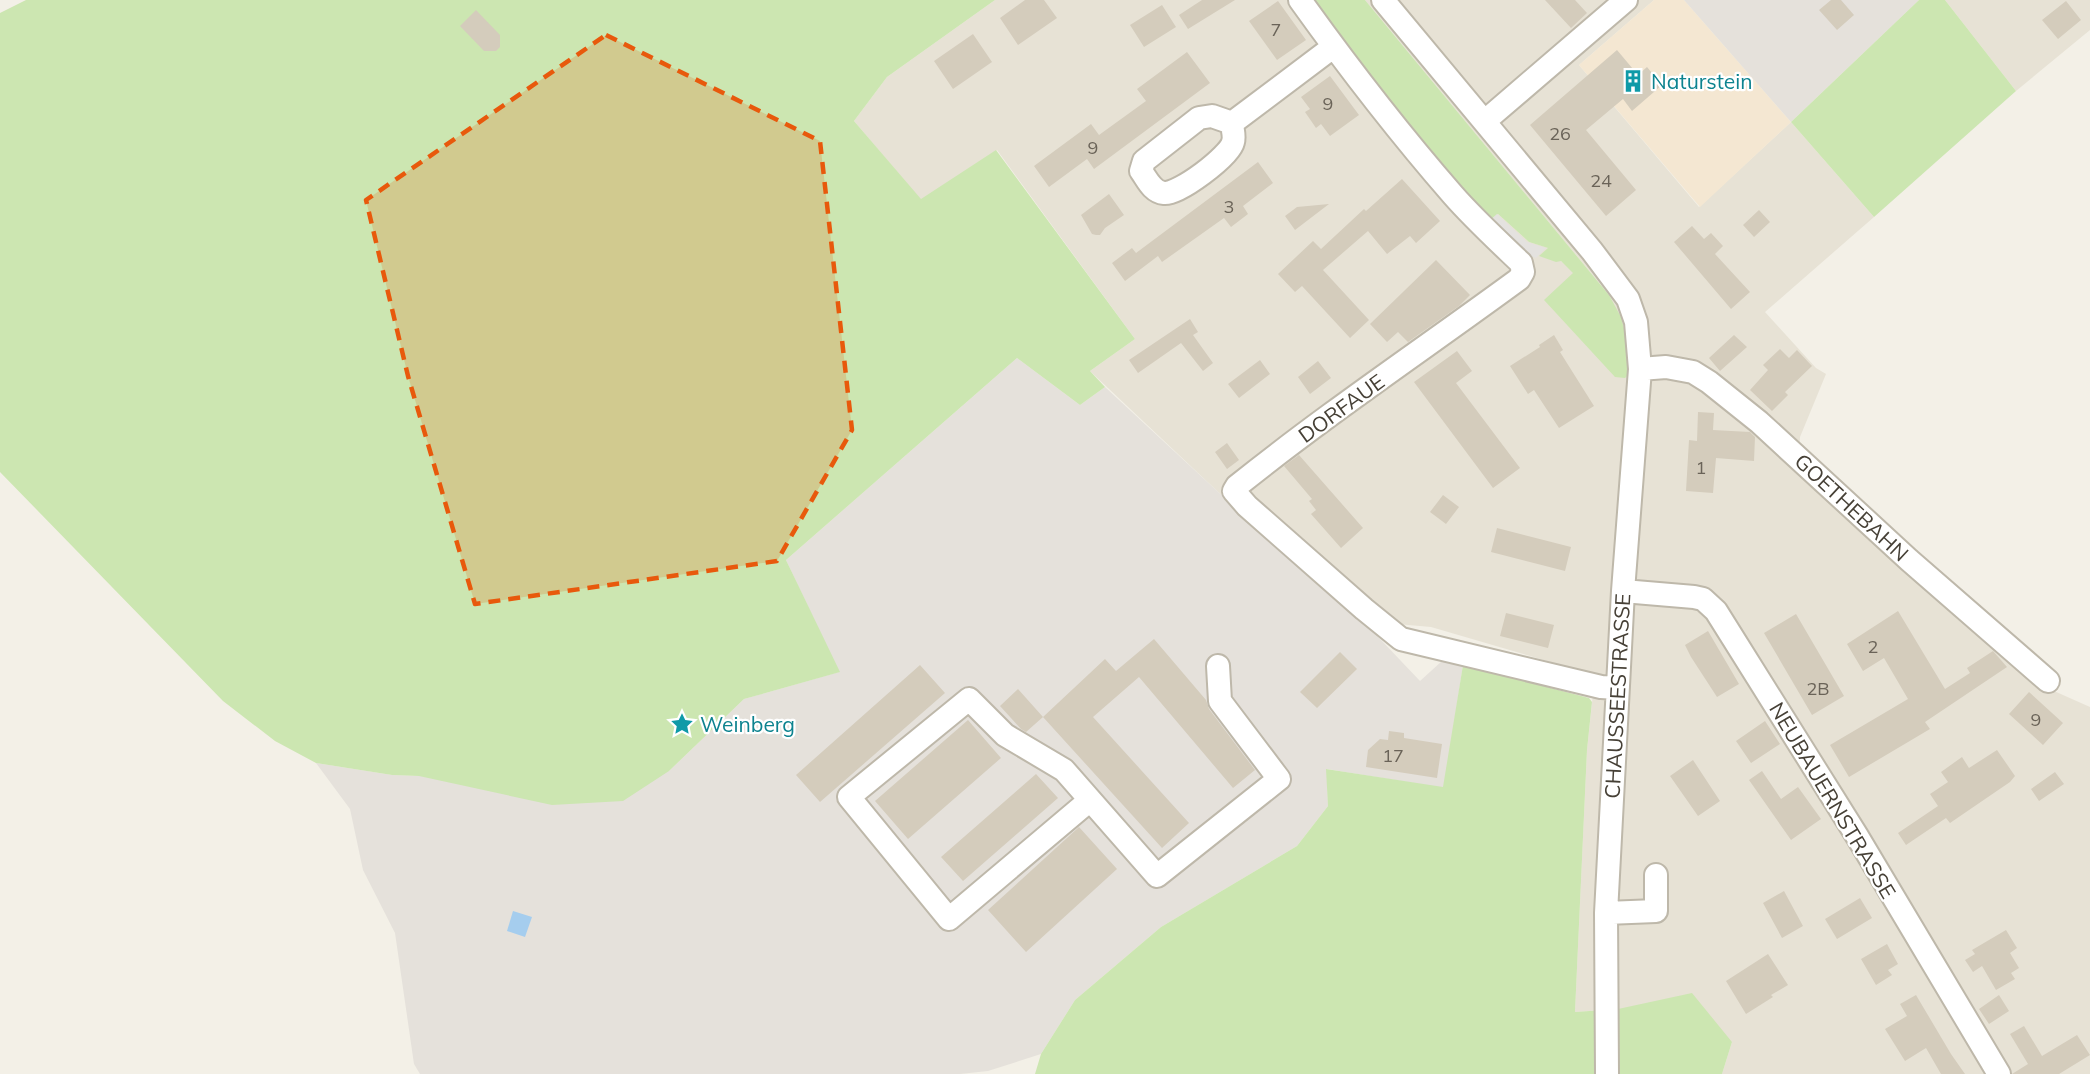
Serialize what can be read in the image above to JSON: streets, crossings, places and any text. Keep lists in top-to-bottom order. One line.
{"streets":{"street":["DORFAUE","GOETHEBAHN","CHAUSSEESTRASSE","NEUBAUERNSTRASSE"]},"crossings":[["DORFAUE","CHAUSSEESTRASSE"],["GOETHEBAHN","CHAUSSEESTRASSE"],["CHAUSSEESTRASSE","NEUBAUERNSTRASSE"]],"places":{"building":["Naturstein"],"place":["Weinberg"]},"house_numbers":["7","9","26","9","24","3","1","2","2B","9","17"]}
